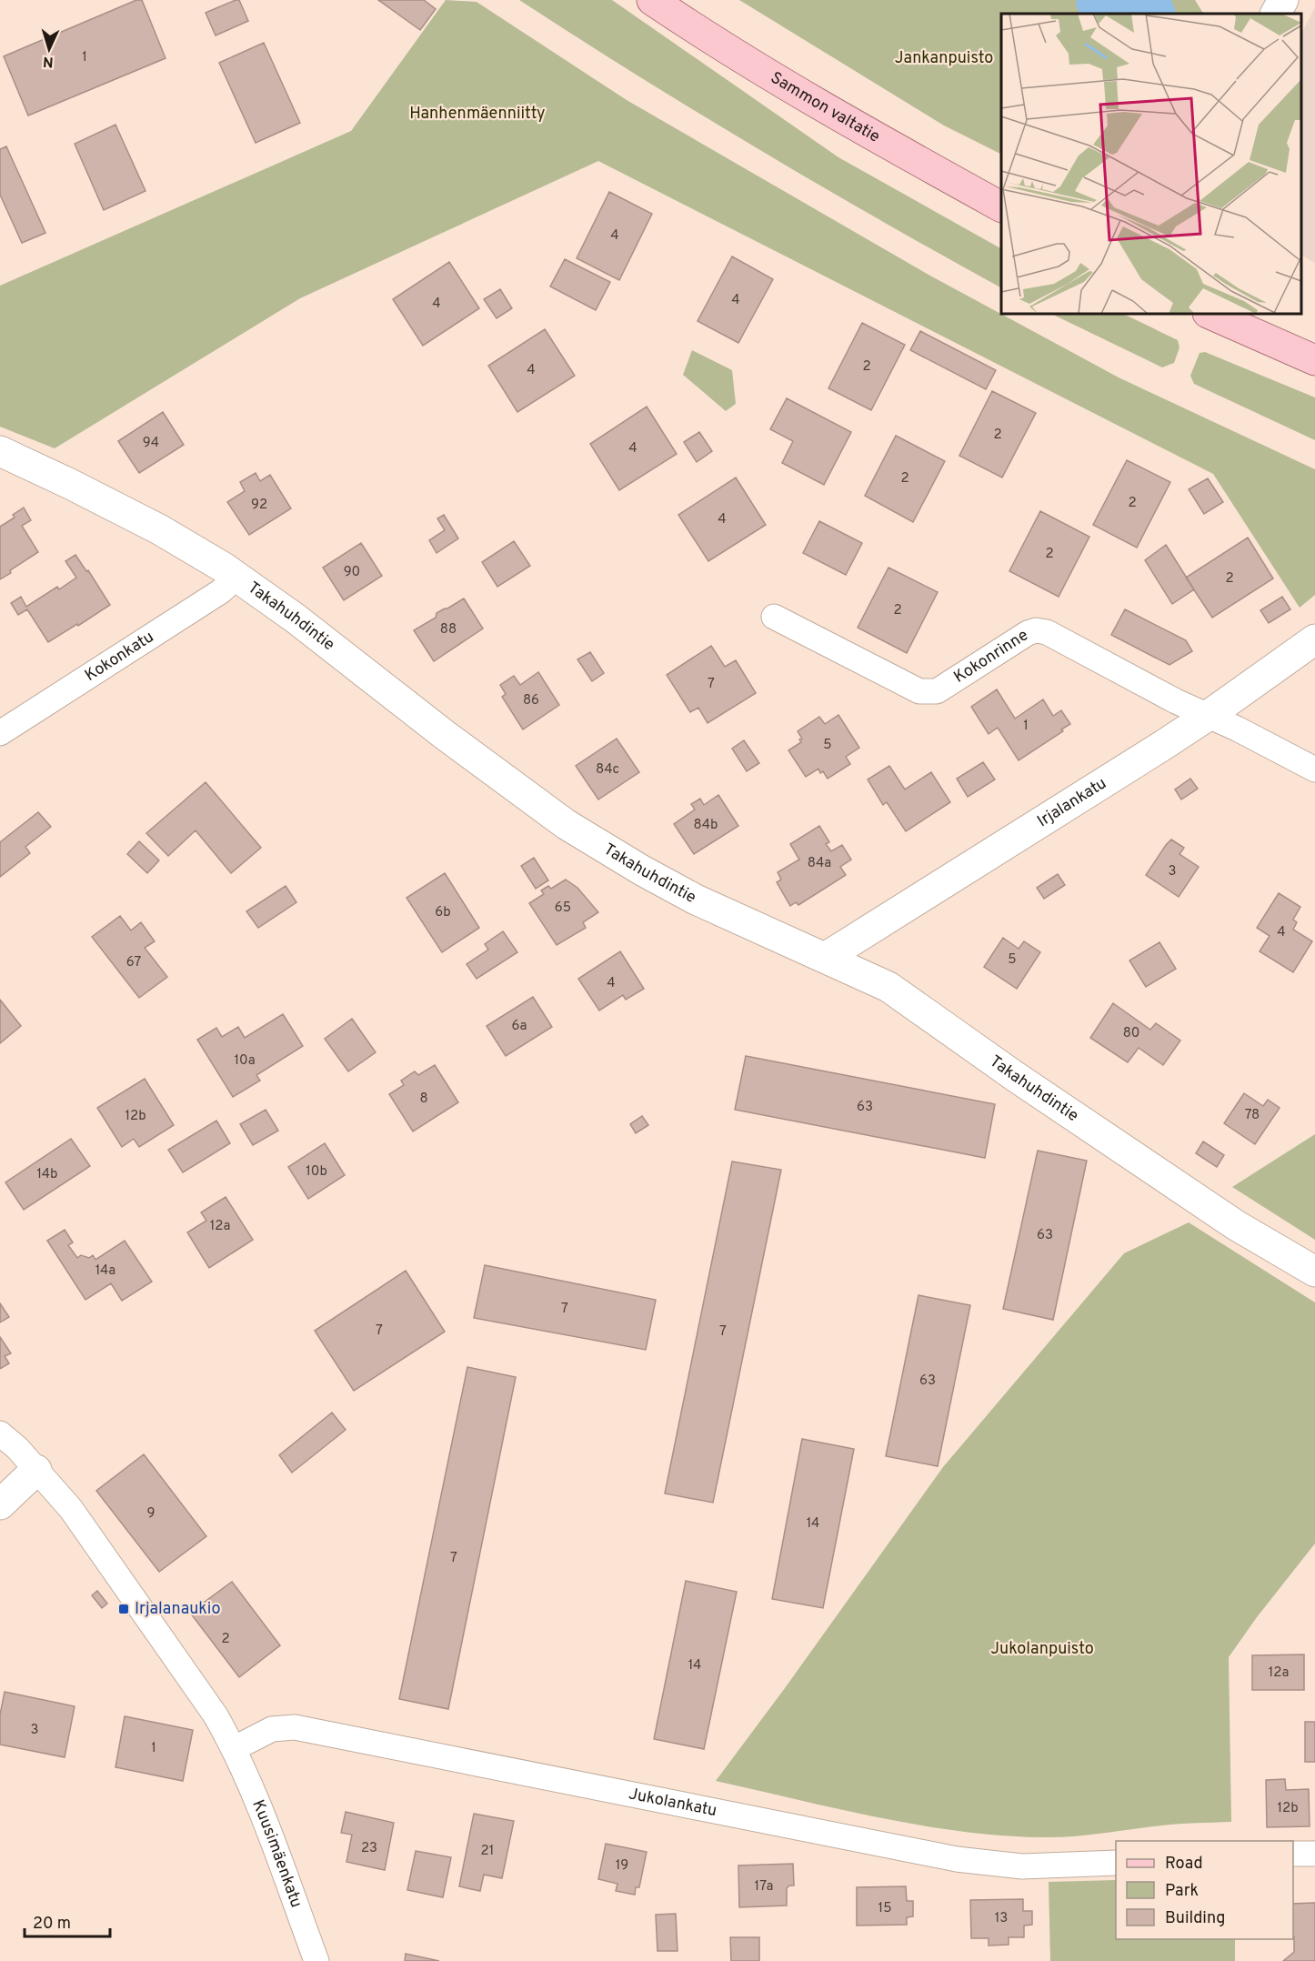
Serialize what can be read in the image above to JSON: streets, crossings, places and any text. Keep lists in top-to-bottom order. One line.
{"streets":{"main road":["Sammon valtatie"],"street":["Takahuhdintie","Kokonkatu","Kokonrinne","Irjalankatu","Jukolankatu","Kuusimäenkatu"]},"crossings":[["Takahuhdintie","Kokonkatu"],["Takahuhdintie","Irjalankatu"],["Kokonrinne","Irjalankatu"],["Jukolankatu","Kuusimäenkatu"]],"parks":["Jankanpuisto","Hanhenmäenniitty","Jukolanpuisto"],"places":{"transit":["Irjalanaukio"]},"house_numbers":["1","4","4","4","2","4","2","94","4","2","2","92","4","2","90","2","2","88","7","86","1","5","84c","84b","84a","3","65","6b","4","5","67","4","6a","80","10a","8","63","78","12b","10b","14b","12a","63","14a","7","7","7","63","9","14","7","2","14","12a","3","1","12b","23","21","19","17a","15","13"],"legend":["Road","Park","Building"],"scale_bar":"20 m","north":"bottom"}
